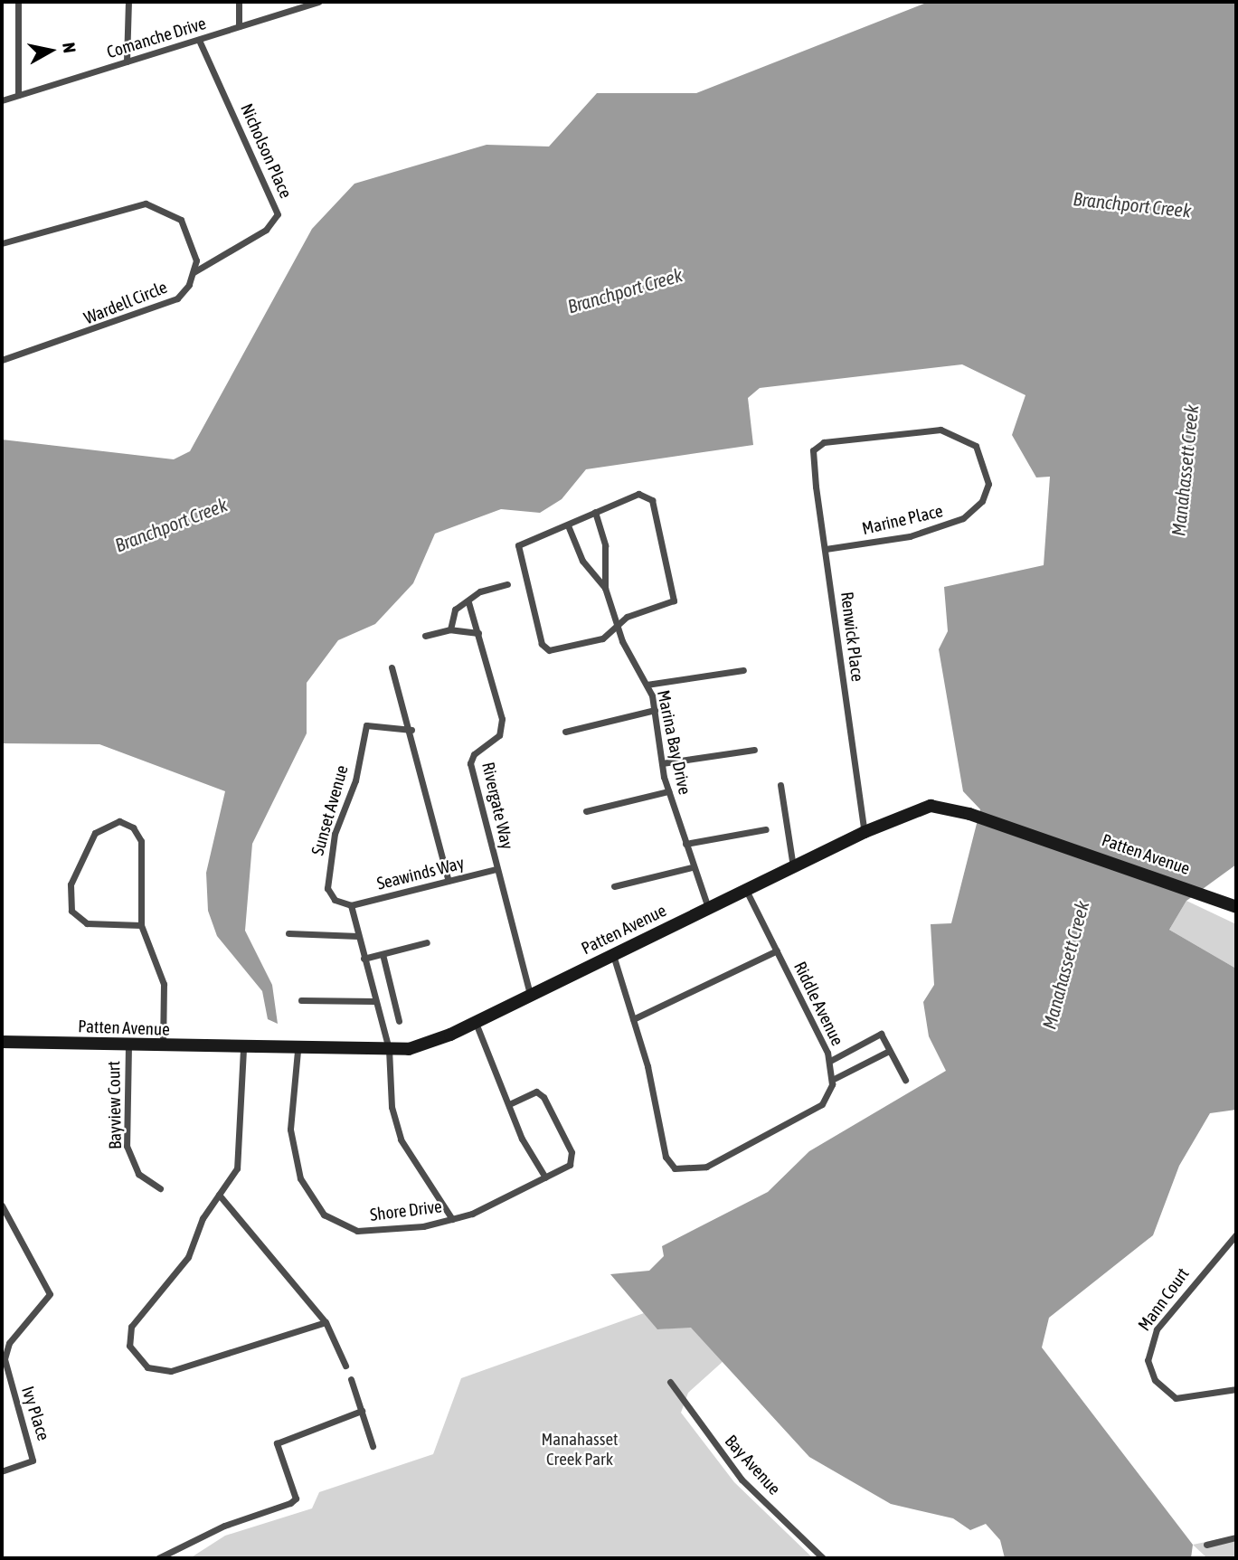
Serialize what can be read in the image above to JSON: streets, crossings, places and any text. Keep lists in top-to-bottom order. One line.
{"streets":{"street":["Comanche Drive","Nicholson Place","Wardell Circle","Marine Place","Renwick Place","Marina Bay Drive","Rivergate Way","Sunset Avenue","Patten Avenue","Seawinds Way","Riddle Avenue","Bayview Court","Shore Drive","Mann Court","Ivy Place","Bay Avenue"]},"crossings":[["Comanche Drive","Nicholson Place"],["Nicholson Place","Wardell Circle"],["Marine Place","Renwick Place"],["Renwick Place","Patten Avenue"],["Marina Bay Drive","Patten Avenue"],["Rivergate Way","Patten Avenue"],["Rivergate Way","Seawinds Way"],["Sunset Avenue","Seawinds Way"],["Patten Avenue","Riddle Avenue"],["Patten Avenue","Bayview Court"],["Patten Avenue","Shore Drive"]],"water":["Branchport Creek","Manahassett Creek"],"parks":["Manahasset Creek Park"],"north":"right"}
